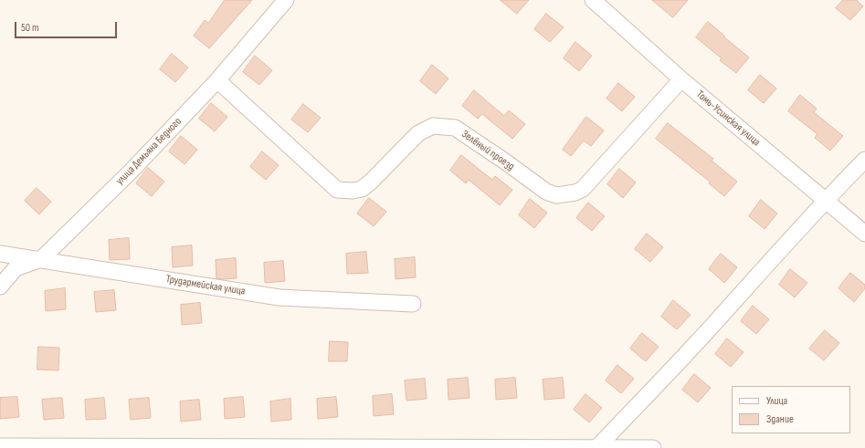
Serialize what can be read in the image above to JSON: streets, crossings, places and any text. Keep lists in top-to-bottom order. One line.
{"streets":{"street":["Томь-Усинская улица","Зелёный проезд","улица Демьяна Бедного","Трудармейская улица"]},"crossings":[["Томь-Усинская улица","Зелёный проезд"],["Зелёный проезд","улица Демьяна Бедного"],["улица Демьяна Бедного","Трудармейская улица"]],"legend":["Улица","Здание"],"scale_bar":"50 m"}
